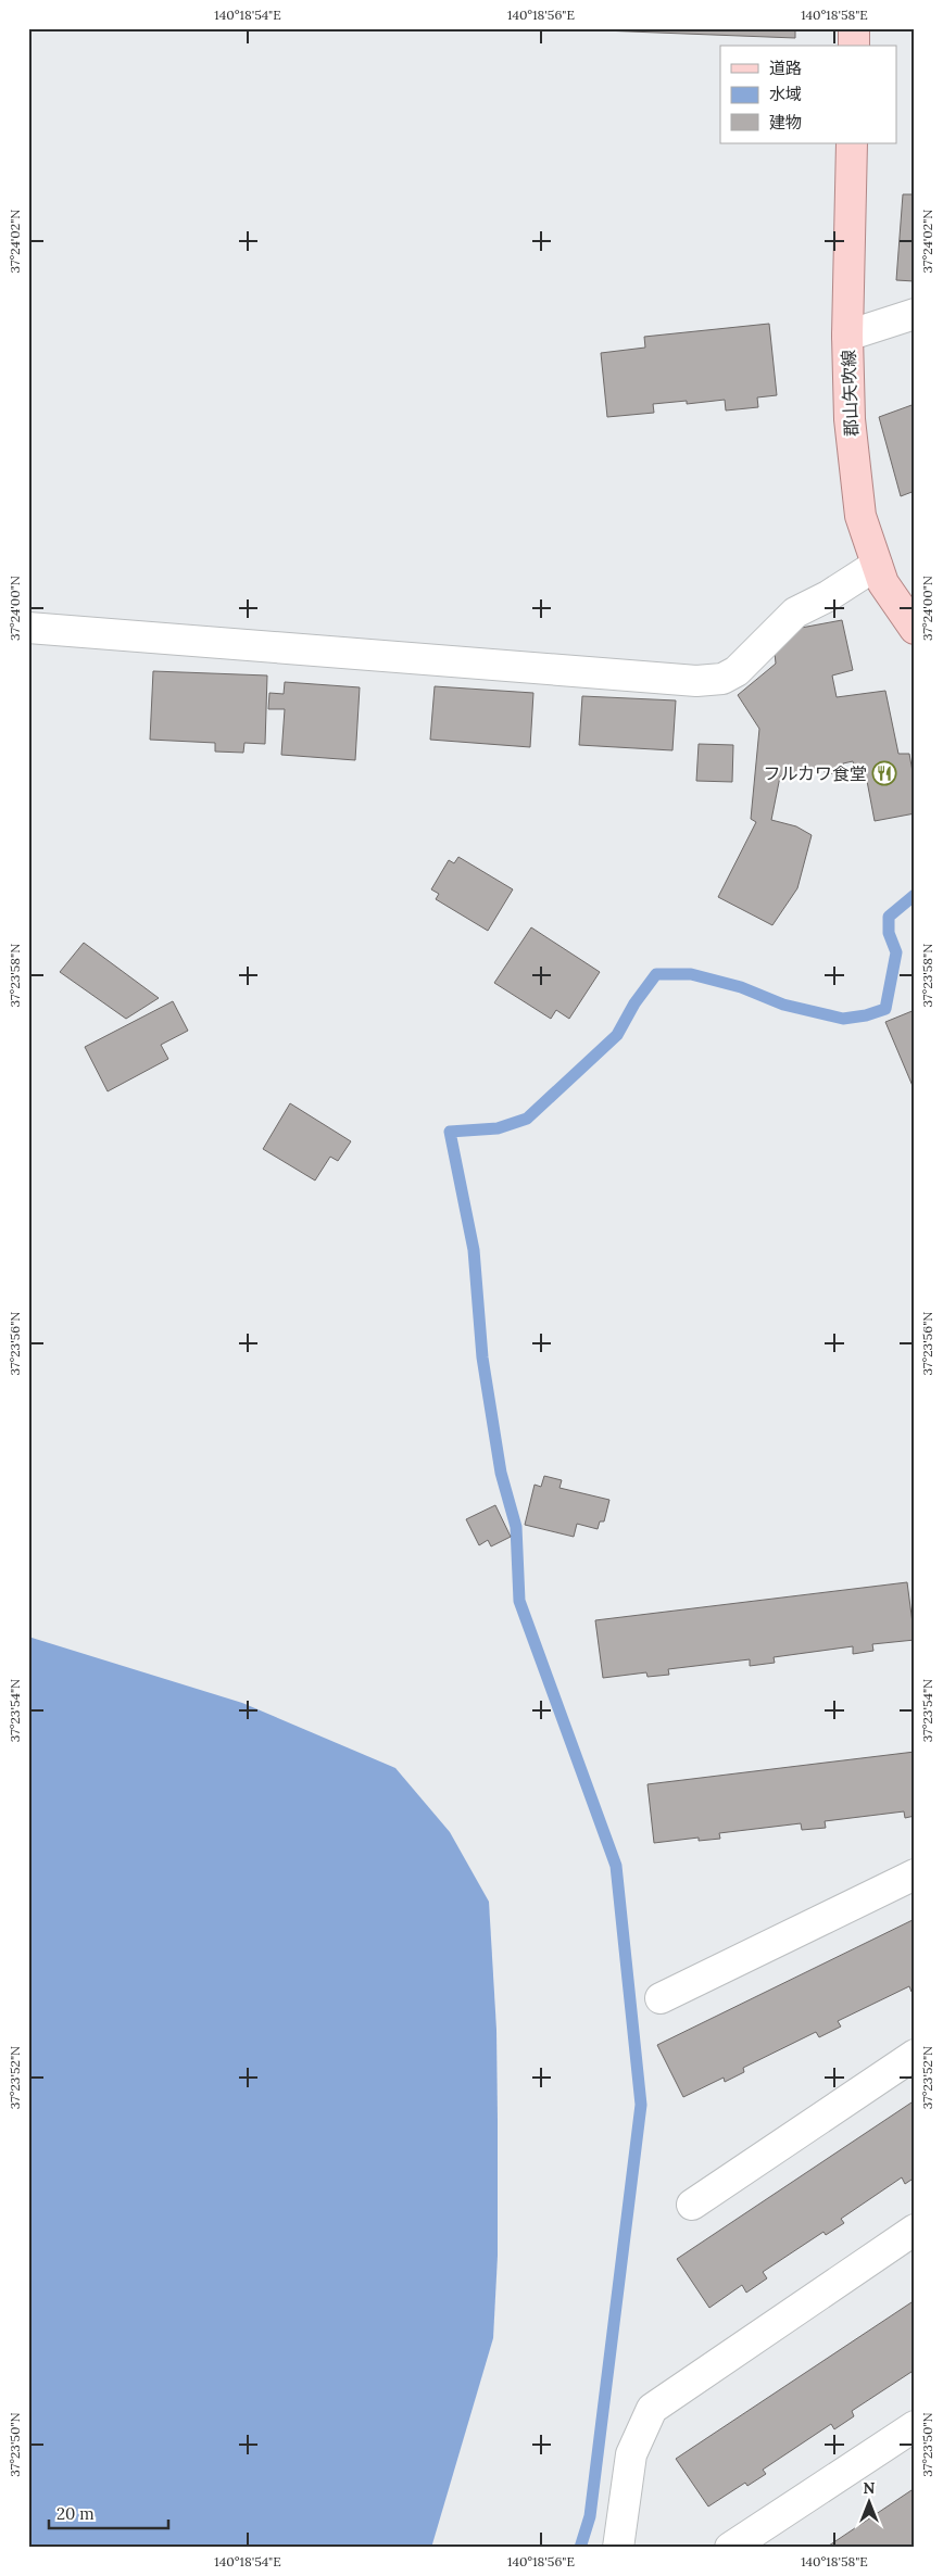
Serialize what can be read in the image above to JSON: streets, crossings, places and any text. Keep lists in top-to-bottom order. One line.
{"streets":{"main road":["郡山矢吹線"]},"places":{"restaurant":["フルカワ食堂"]},"legend":["道路","水域","建物"],"scale_bar":"20 m","north":"top","coordinates":["140°18'54\"E","140°18'56\"E","140°18'58\"E","37°24'02\"N","37°24'00\"N","37°23'58\"N","37°23'56\"N","37°23'54\"N","37°23'52\"N","37°23'50\"N"]}
